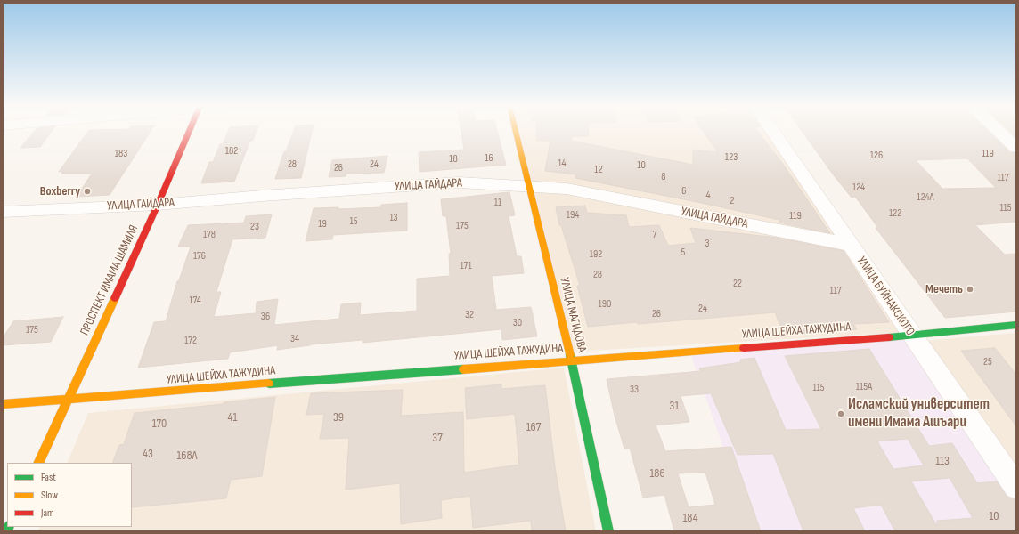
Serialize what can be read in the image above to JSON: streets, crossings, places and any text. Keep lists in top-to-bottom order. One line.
{"streets":{"main road":["ПРОСПЕКТ ИМАМА ШАМИЛЯ","УЛИЦА МАГИДОВА","УЛИЦА ШЕЙХА ТАЖУДИНА"],"street":["УЛИЦА ГАЙДАРА","УЛИЦА БУЙНАКСКОГО"]},"crossings":[["УЛИЦА ГАЙДАРА","ПРОСПЕКТ ИМАМА ШАМИЛЯ"],["УЛИЦА ГАЙДАРА","УЛИЦА БУЙНАКСКОГО"],["УЛИЦА ГАЙДАРА","УЛИЦА МАГИДОВА"],["ПРОСПЕКТ ИМАМА ШАМИЛЯ","УЛИЦА ШЕЙХА ТАЖУДИНА"],["УЛИЦА БУЙНАКСКОГО","УЛИЦА ШЕЙХА ТАЖУДИНА"],["УЛИЦА МАГИДОВА","УЛИЦА ШЕЙХА ТАЖУДИНА"]],"places":["Boxberry","Мечеть","Исламский университет имени Имама Ашъари"],"house_numbers":["182","183","119","126","123","16","18","14","28","24","10","26","12","8","117","124","6","4","124А","2","11","115","122","194","119","13","15","19","175","23","178","7","3","5","192","176","171","28","22","117","174","190","24","26","32","36","30","175","34","172","25","115А","115","33","31","41","39","170","167","37","43","168А","113","186","10","184"],"legend":["Fast","Slow","Jam"]}
